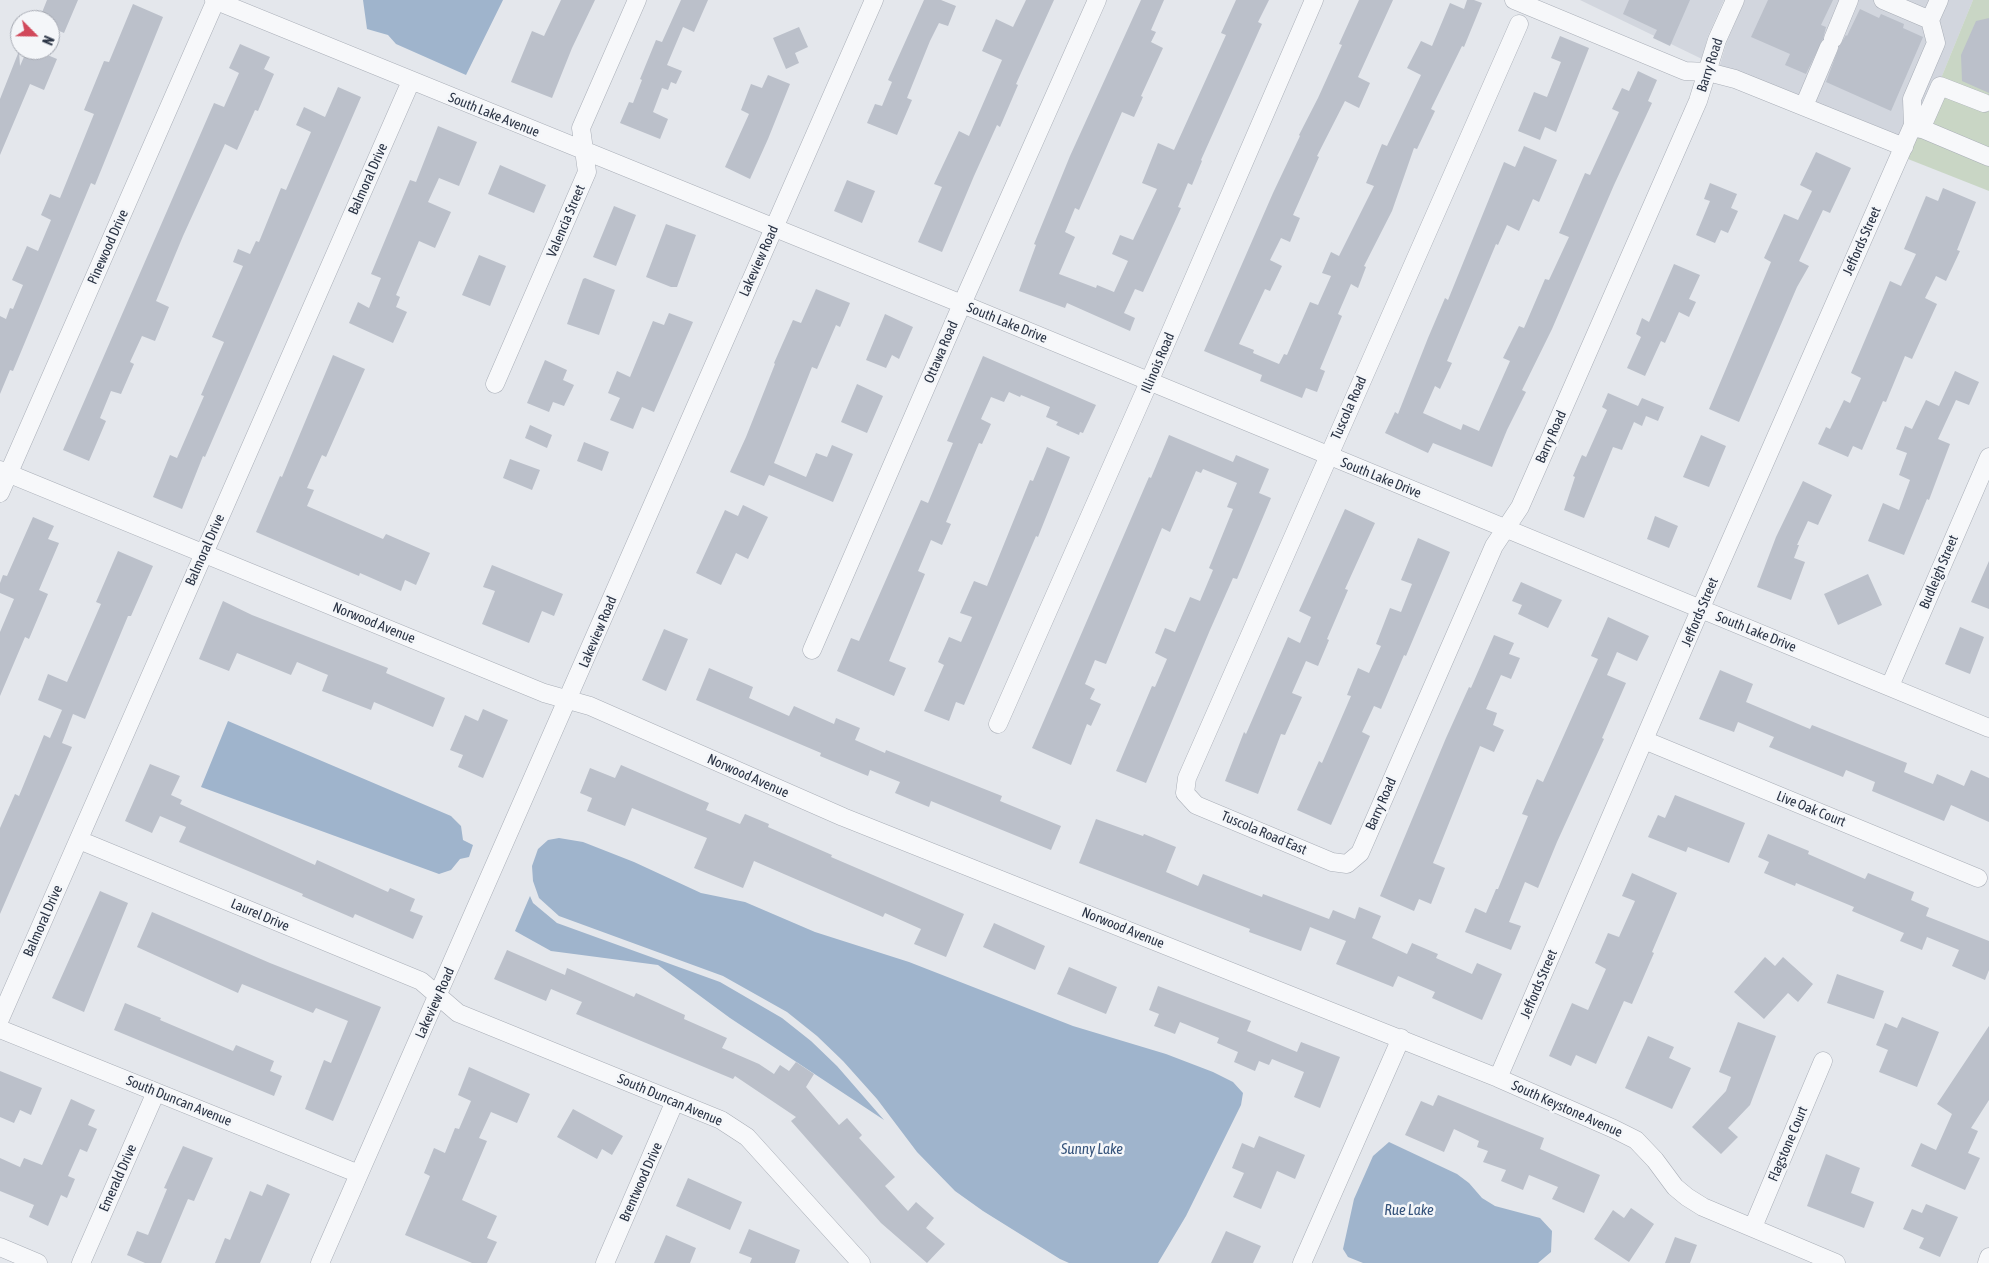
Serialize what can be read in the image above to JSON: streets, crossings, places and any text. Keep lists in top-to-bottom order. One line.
{"streets":{"street":["Barry Road","South Lake Avenue","Balmoral Drive","Valencia Street","Jeffords Street","Pinewood Drive","Lakeview Road","South Lake Drive","Ottawa Road","Illinois Road","Tuscola Road","Budleigh Street","Norwood Avenue","Live Oak Court","Tuscola Road East","Laurel Drive","South Duncan Avenue","South Keystone Avenue","Flagstone Court","Emerald Drive","Brentwood Drive"]},"crossings":[["Barry Road","South Lake Drive"],["Barry Road","Tuscola Road East"],["South Lake Avenue","Balmoral Drive"],["South Lake Avenue","Valencia Street"],["South Lake Avenue","Pinewood Drive"],["South Lake Avenue","Lakeview Road"],["South Lake Avenue","South Lake Drive"],["Balmoral Drive","Norwood Avenue"],["Balmoral Drive","Laurel Drive"],["Jeffords Street","South Lake Drive"],["Jeffords Street","Norwood Avenue"],["Jeffords Street","Live Oak Court"],["Jeffords Street","South Keystone Avenue"],["Pinewood Drive","Norwood Avenue"],["Lakeview Road","South Lake Drive"],["Lakeview Road","Norwood Avenue"],["Lakeview Road","Laurel Drive"],["Lakeview Road","South Duncan Avenue"],["South Lake Drive","Ottawa Road"],["South Lake Drive","Illinois Road"],["South Lake Drive","Tuscola Road"],["South Lake Drive","Budleigh Street"],["Tuscola Road","Tuscola Road East"],["Norwood Avenue","South Keystone Avenue"],["Laurel Drive","South Duncan Avenue"],["South Duncan Avenue","Emerald Drive"],["South Duncan Avenue","Brentwood Drive"],["South Keystone Avenue","Flagstone Court"]],"water":["Sunny Lake","Rue Lake"],"north":"bottom right"}
